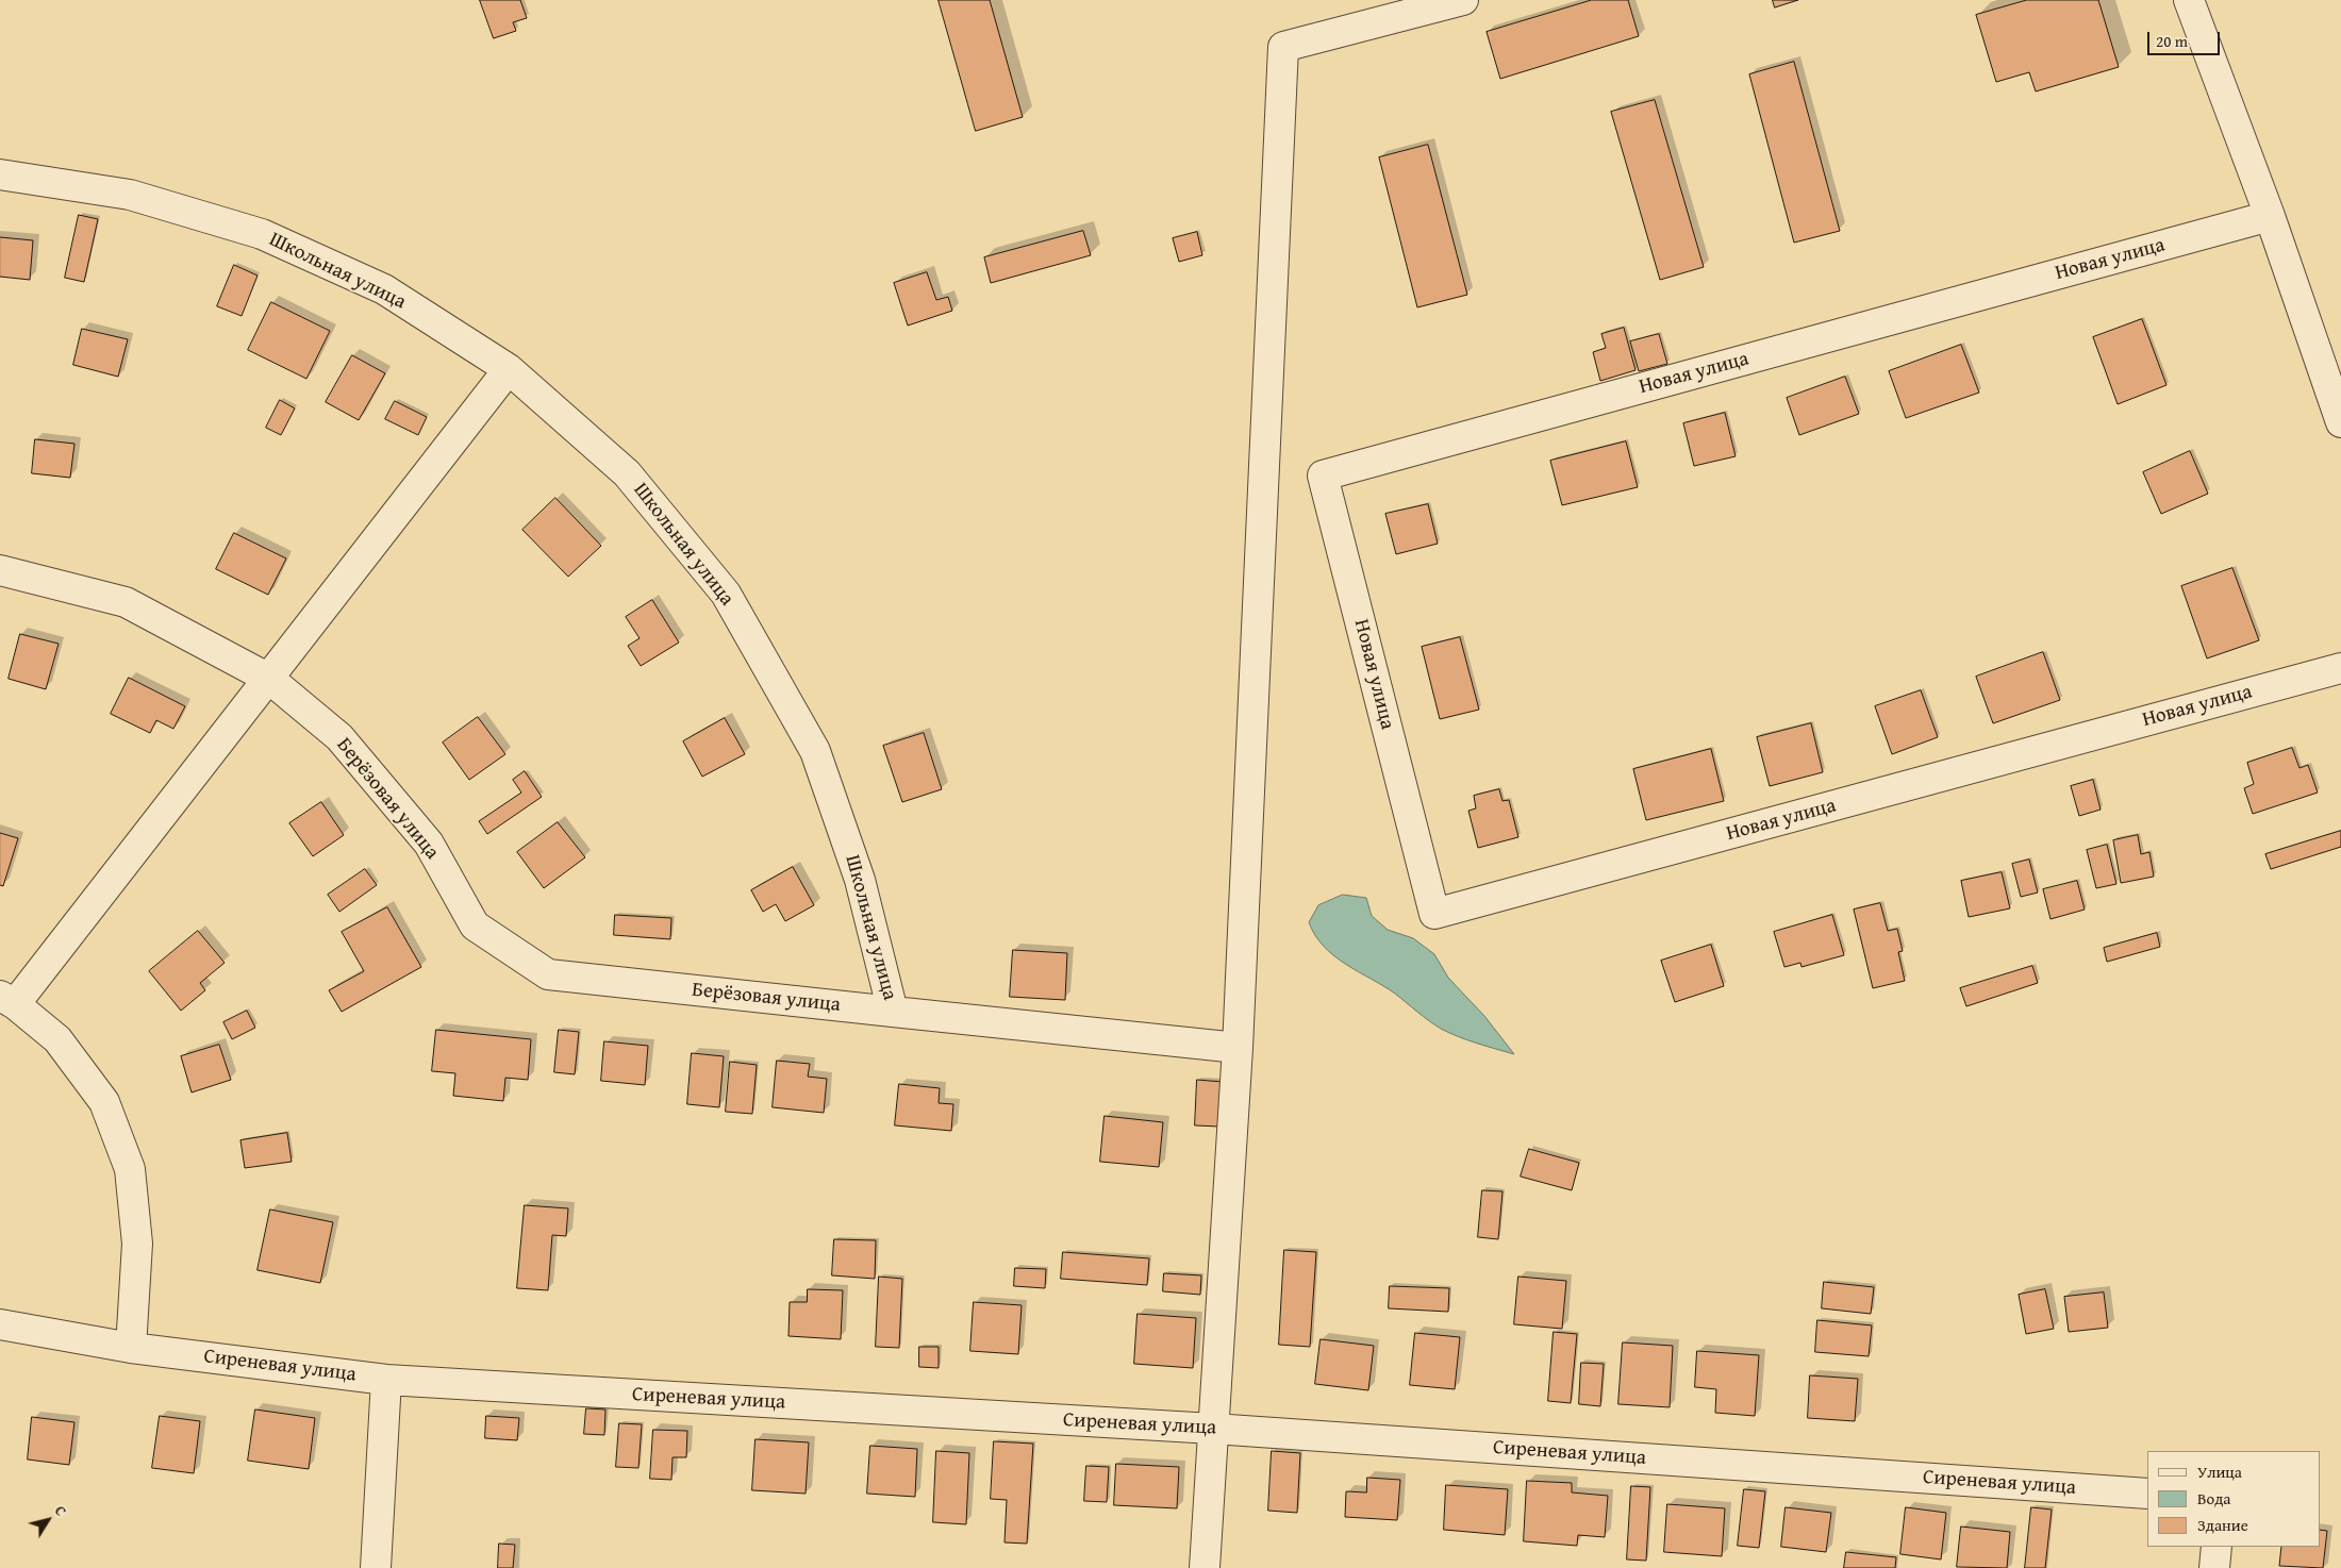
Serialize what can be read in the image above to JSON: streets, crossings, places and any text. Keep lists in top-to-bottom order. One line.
{"streets":{"street":["Новая улица","Школьная улица","Берёзовая улица","Сиреневая улица"]},"crossings":[["Школьная улица","Берёзовая улица"]],"legend":["Улица","Вода","Здание"],"scale_bar":"20 m","north":"top right"}
